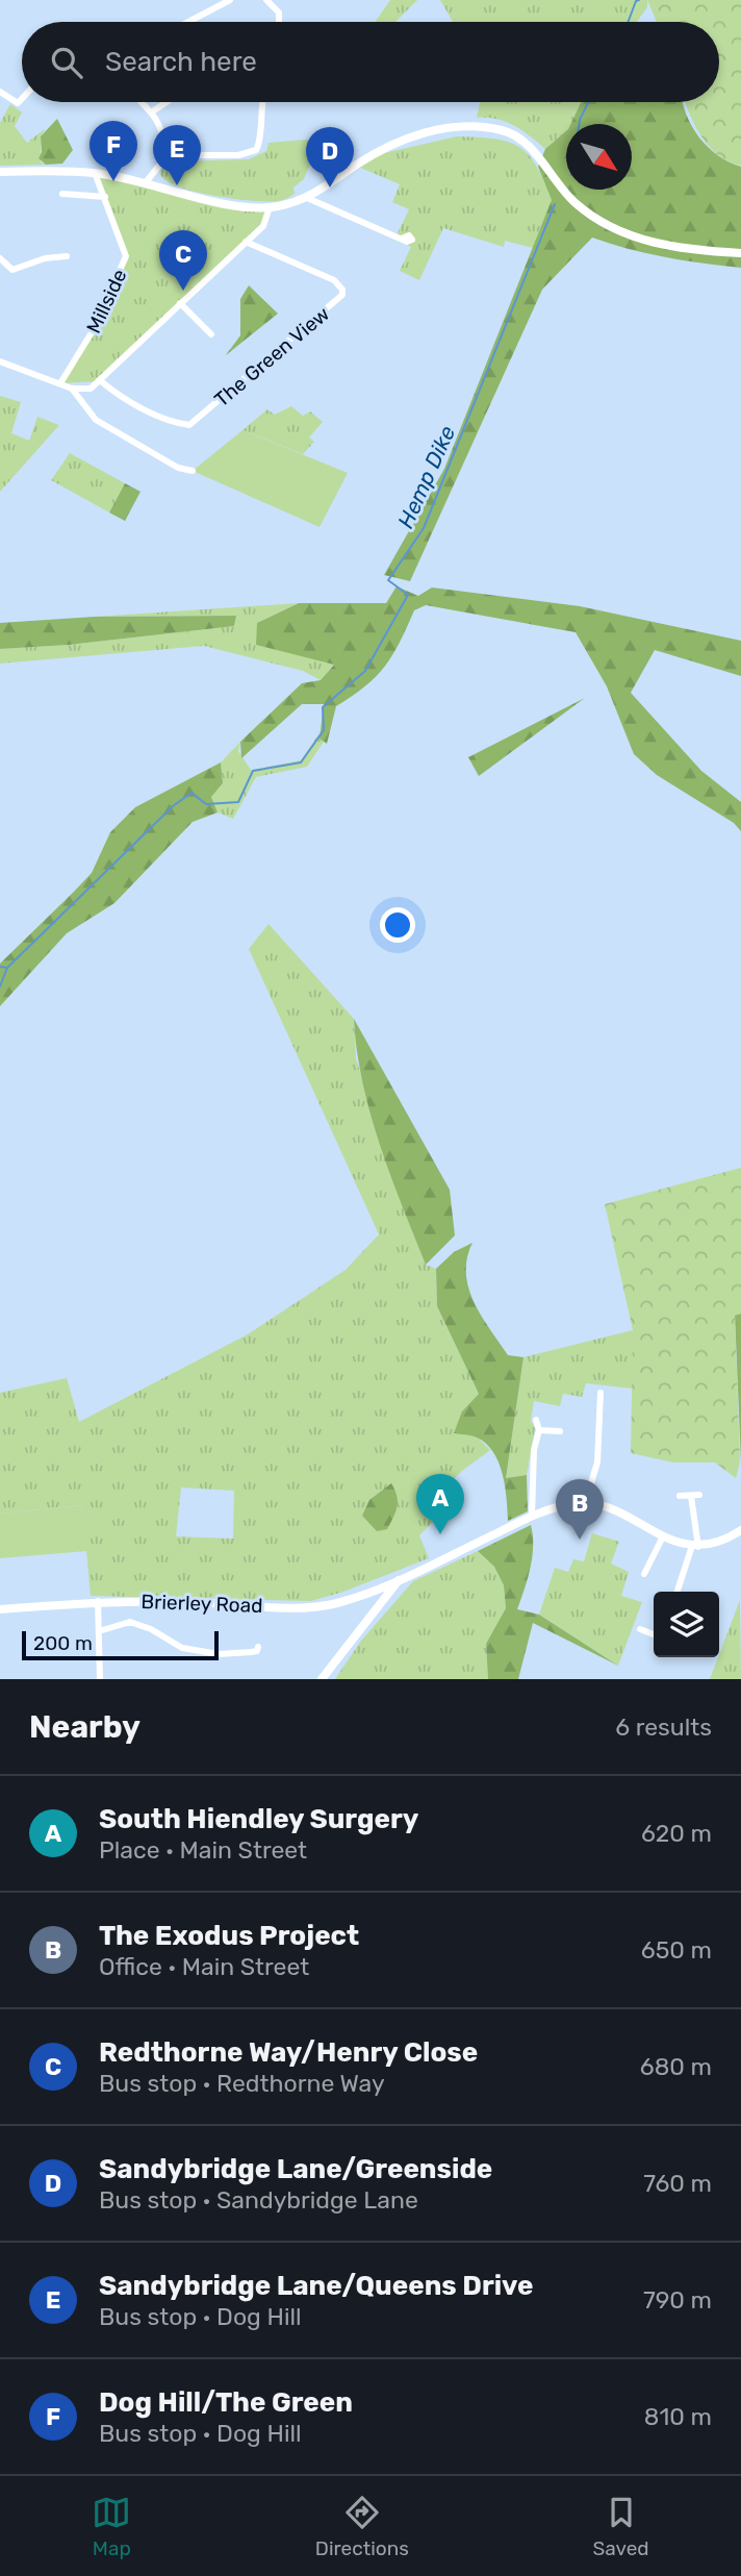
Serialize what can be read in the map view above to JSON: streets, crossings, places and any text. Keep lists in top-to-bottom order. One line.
{"streets":{"street":["Millside","The Green View","Brierley Road"]},"water":["Hemp Dike"],"scale_bar":"200 m","north":"bottom right","page":{"search":"Search here","pins":["F","E","D","C","A","B"],"scale":"200 m","heading":["Nearby","6 results"],"list":[{"mark":"A","name":"South Hiendley Surgery","note":"Place · Main Street","value":"620 m"},{"mark":"B","name":"The Exodus Project","note":"Office · Main Street","value":"650 m"},{"mark":"C","name":"Redthorne Way/Henry Close","note":"Bus stop · Redthorne Way","value":"680 m"},{"mark":"D","name":"Sandybridge Lane/Greenside","note":"Bus stop · Sandybridge Lane","value":"760 m"},{"mark":"E","name":"Sandybridge Lane/Queens Drive","note":"Bus stop · Dog Hill","value":"790 m"},{"mark":"F","name":"Dog Hill/The Green","note":"Bus stop · Dog Hill","value":"810 m"}],"nav":["Map","Directions","Saved"]}}
